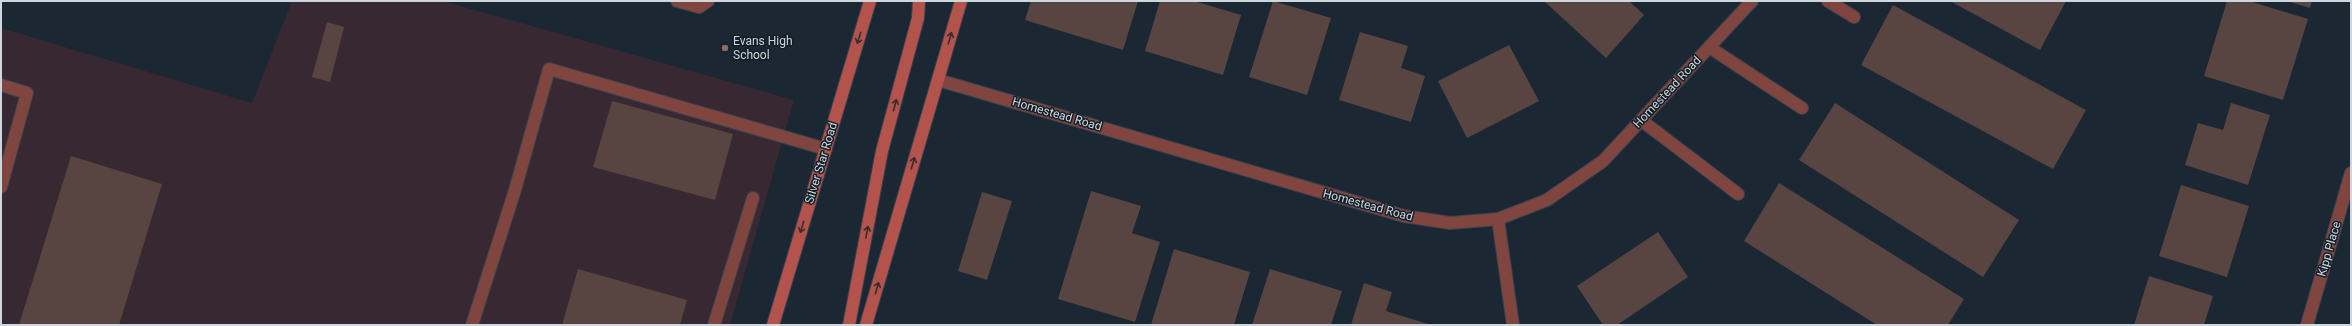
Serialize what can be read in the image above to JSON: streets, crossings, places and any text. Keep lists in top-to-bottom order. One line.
{"streets":{"main road":["Silver Star Road"],"street":["Homestead Road","Kipp Place"]},"places":["Evans High School"]}
